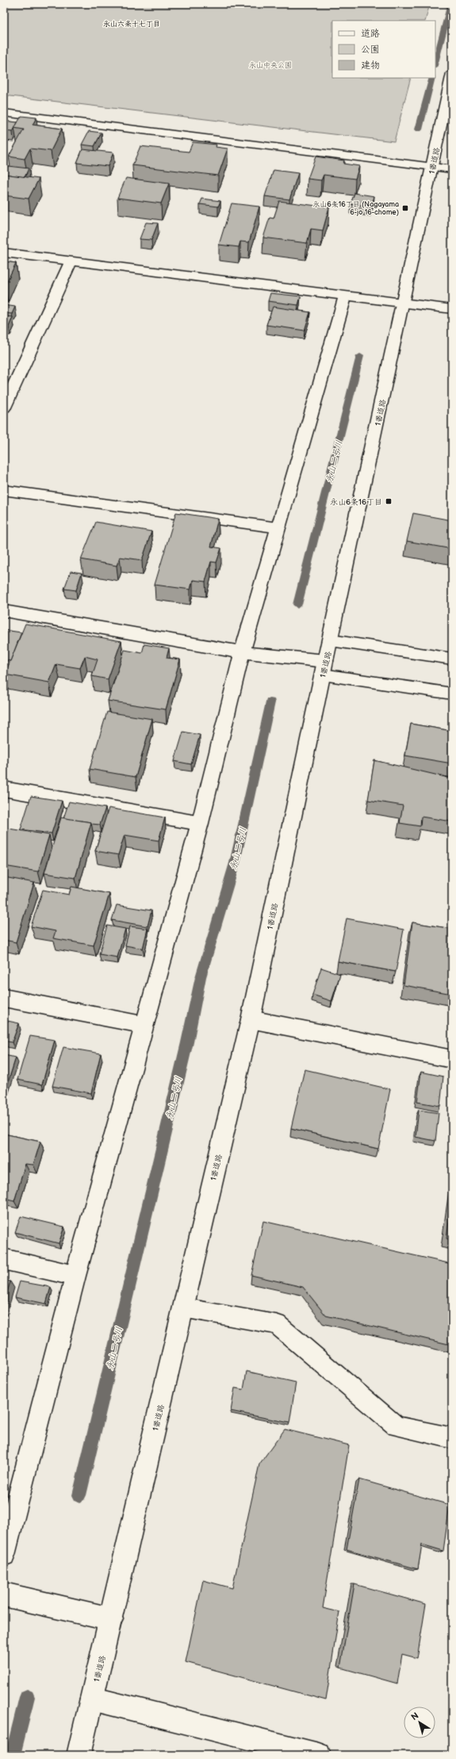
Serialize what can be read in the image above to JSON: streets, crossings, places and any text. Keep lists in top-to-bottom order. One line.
{"streets":{"street":["1番道路"]},"districts":["永山六条十七丁目"],"water":["永山二号川"],"parks":["永山中央公園"],"places":{"transit":["永山6条16丁目 (Nagayama 6-jo 16-chome)","永山6条16丁目"]},"legend":["道路","公園","建物"],"north":"top left"}
